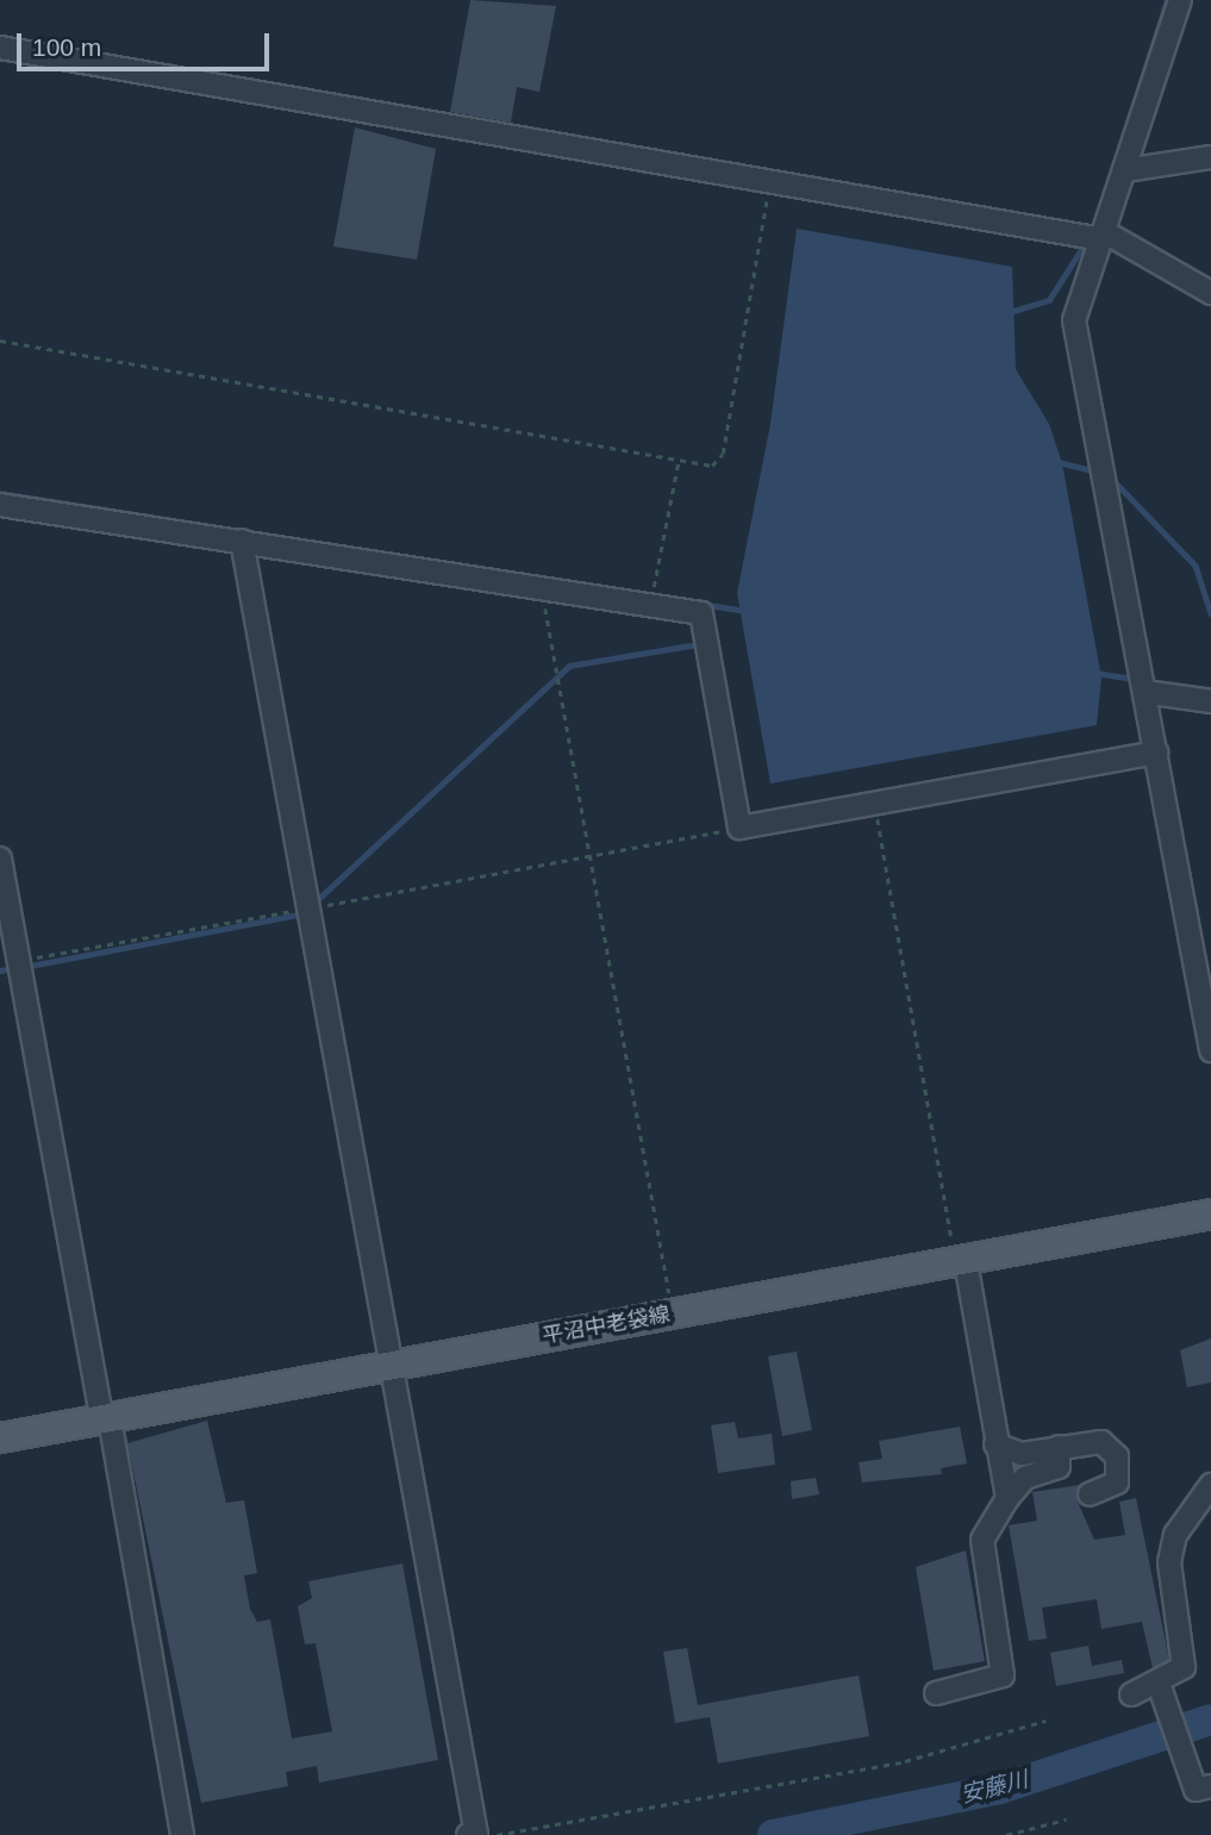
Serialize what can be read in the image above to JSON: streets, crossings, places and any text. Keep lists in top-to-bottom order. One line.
{"streets":{"main road":["平沼中老袋線"]},"water":["安藤川"],"scale_bar":"100 m"}
